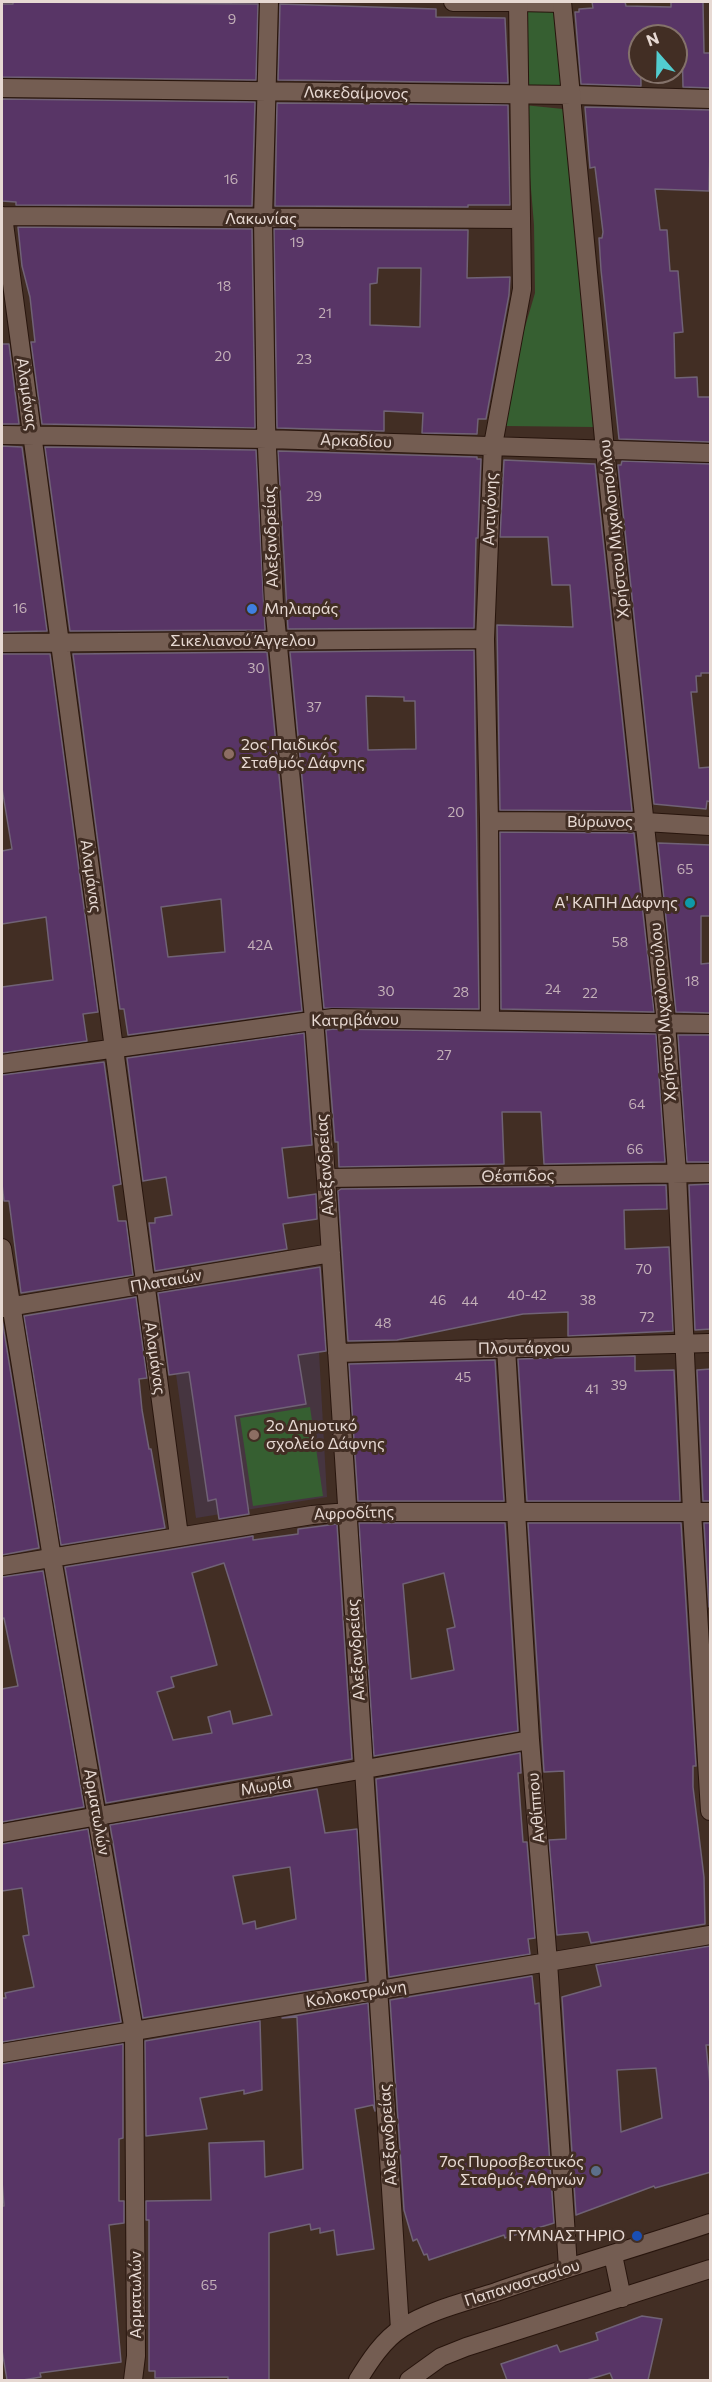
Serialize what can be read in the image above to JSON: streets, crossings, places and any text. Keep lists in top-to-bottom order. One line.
{"streets":{"street":["Λακεδαίμονος","Λακωνίας","Αλαμάνας","Αρκαδίου","Αντιγόνης","Χρήστου Μιχαλοπούλου","Αλεξανδρείας","Σικελιανού Άγγελου","Βύρωνος","Κατριβάνου","Θέσπιδος","Πλαταιών","Πλουτάρχου","Αφροδίτης","Μωρία","Ανθίππου","Αρματωλών","Κολοκοτρώνη","Παπαναστασίου"]},"crossings":[["Λακεδαίμονος","Αντιγόνης"],["Λακεδαίμονος","Χρήστου Μιχαλοπούλου"],["Λακεδαίμονος","Αλεξανδρείας"],["Λακωνίας","Αλαμάνας"],["Λακωνίας","Αντιγόνης"],["Λακωνίας","Αλεξανδρείας"],["Αλαμάνας","Αρκαδίου"],["Αλαμάνας","Σικελιανού Άγγελου"],["Αλαμάνας","Κατριβάνου"],["Αλαμάνας","Πλαταιών"],["Αλαμάνας","Αφροδίτης"],["Αρκαδίου","Αντιγόνης"],["Αρκαδίου","Χρήστου Μιχαλοπούλου"],["Αρκαδίου","Αλεξανδρείας"],["Αντιγόνης","Σικελιανού Άγγελου"],["Αντιγόνης","Βύρωνος"],["Αντιγόνης","Κατριβάνου"],["Χρήστου Μιχαλοπούλου","Βύρωνος"],["Χρήστου Μιχαλοπούλου","Κατριβάνου"],["Χρήστου Μιχαλοπούλου","Θέσπιδος"],["Χρήστου Μιχαλοπούλου","Πλουτάρχου"],["Χρήστου Μιχαλοπούλου","Αφροδίτης"],["Αλεξανδρείας","Σικελιανού Άγγελου"],["Αλεξανδρείας","Κατριβάνου"],["Αλεξανδρείας","Θέσπιδος"],["Αλεξανδρείας","Πλαταιών"],["Αλεξανδρείας","Πλουτάρχου"],["Αλεξανδρείας","Αφροδίτης"],["Αλεξανδρείας","Μωρία"],["Αλεξανδρείας","Κολοκοτρώνη"],["Αλεξανδρείας","Παπαναστασίου"],["Πλαταιών","Αρματωλών"],["Πλουτάρχου","Ανθίππου"],["Αφροδίτης","Ανθίππου"],["Αφροδίτης","Αρματωλών"],["Μωρία","Ανθίππου"],["Μωρία","Αρματωλών"],["Ανθίππου","Κολοκοτρώνη"],["Ανθίππου","Παπαναστασίου"],["Αρματωλών","Κολοκοτρώνη"]],"places":["Μηλιαράς","2ος Παιδικός Σταθμός Δάφνης","Α' ΚΑΠΗ Δάφνης","2ο Δημοτικό σχολείο Δάφνης","7ος Πυροσβεστικός Σταθμός Αθηνών","ΓΥΜΝΑΣΤΗΡΙΟ"],"house_numbers":["9","16","19","18","21","20","23","29","16","30","37","20","65","58","42Α","18","24","30","28","22","27","64","66","70","40-42","46","38","44","72","48","45","39","41","65"],"north":"top"}
